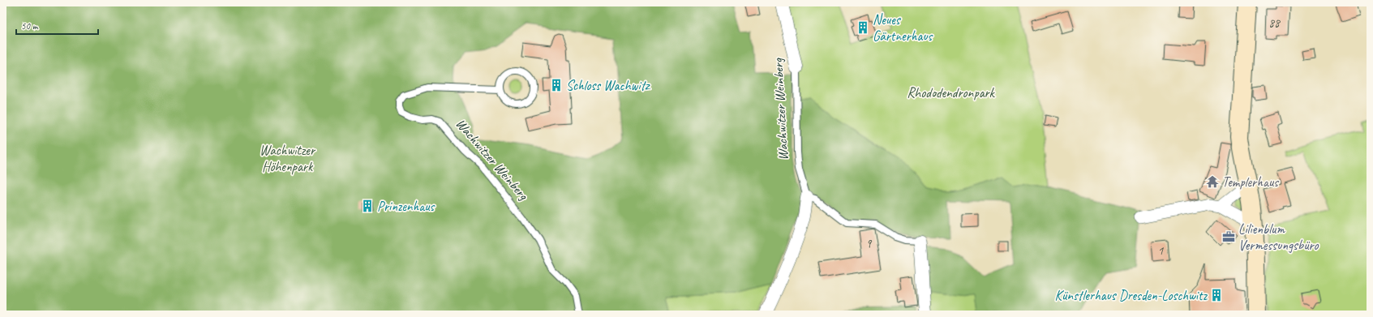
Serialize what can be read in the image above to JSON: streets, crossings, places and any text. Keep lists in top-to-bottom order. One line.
{"streets":{"street":["Wachwitzer Weinberg"]},"parks":["Rhododendronpark","Wachwitzer Höhenpark"],"places":{"building":["Neues Gärtnerhaus","Schloss Wachwitz","Prinzenhaus","Künstlerhaus Dresden-Loschwitz"],"temple":["Templerhaus"],"office":["Lilienblum Vermessungsbüro"]},"house_numbers":["88","9","1"],"scale_bar":"50 m"}
